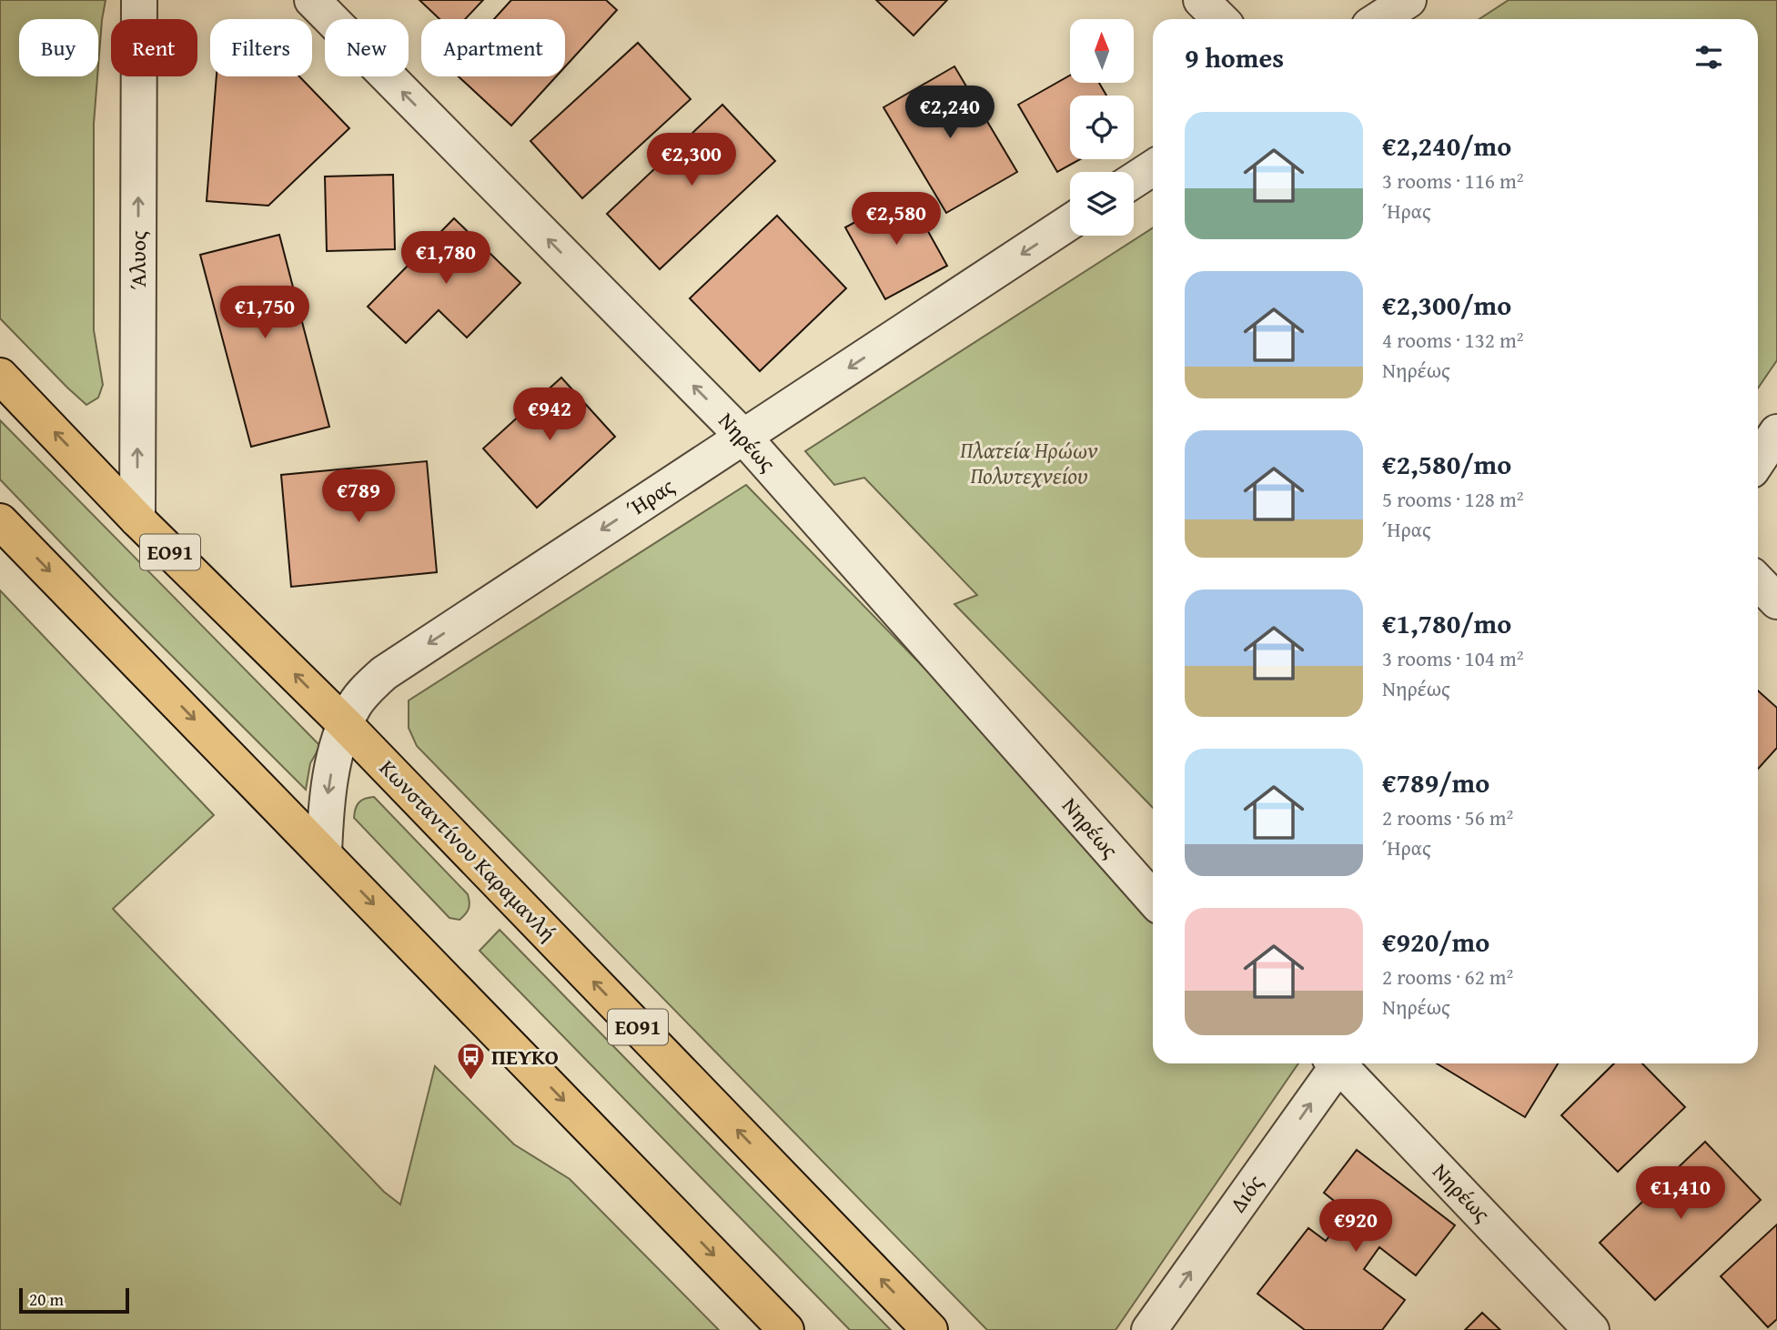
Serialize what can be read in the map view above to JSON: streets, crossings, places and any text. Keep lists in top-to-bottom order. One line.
{"streets":{"highway":["ΕΟ91","Κωνσταντίνου Καραμανλή"],"street":["Άλυος","Νηρέως","Ήρας","Διός"]},"crossings":[["Άλυος","Κωνσταντίνου Καραμανλή"],["Νηρέως","Ήρας"],["Ήρας","Κωνσταντίνου Καραμανλή"]],"one_way":["Άλυος","Νηρέως","Ήρας","Διός"],"parks":["Πλατεία Ηρώων Πολυτεχνείου"],"places":{"bus stop":["ΠΕΥΚΟ"]},"scale_bar":"20 m","north":"top","page":{"chip":["Buy","Rent","Filters","New","Apartment"],"heading":"9 homes","price":["€2,240","€2,300","€2,580","€1,780","€1,750","€942","€789","€1,410","€920"],"list":[{"name":"€2,240/mo","note":"3 rooms · 116 m² · Ήρας"},{"name":"€2,300/mo","note":"4 rooms · 132 m² · Νηρέως"},{"name":"€2,580/mo","note":"5 rooms · 128 m² · Ήρας"},{"name":"€1,780/mo","note":"3 rooms · 104 m² · Νηρέως"},{"name":"€789/mo","note":"2 rooms · 56 m² · Ήρας"},{"name":"€920/mo","note":"2 rooms · 62 m² · Νηρέως"}],"scale":"20 m"}}
